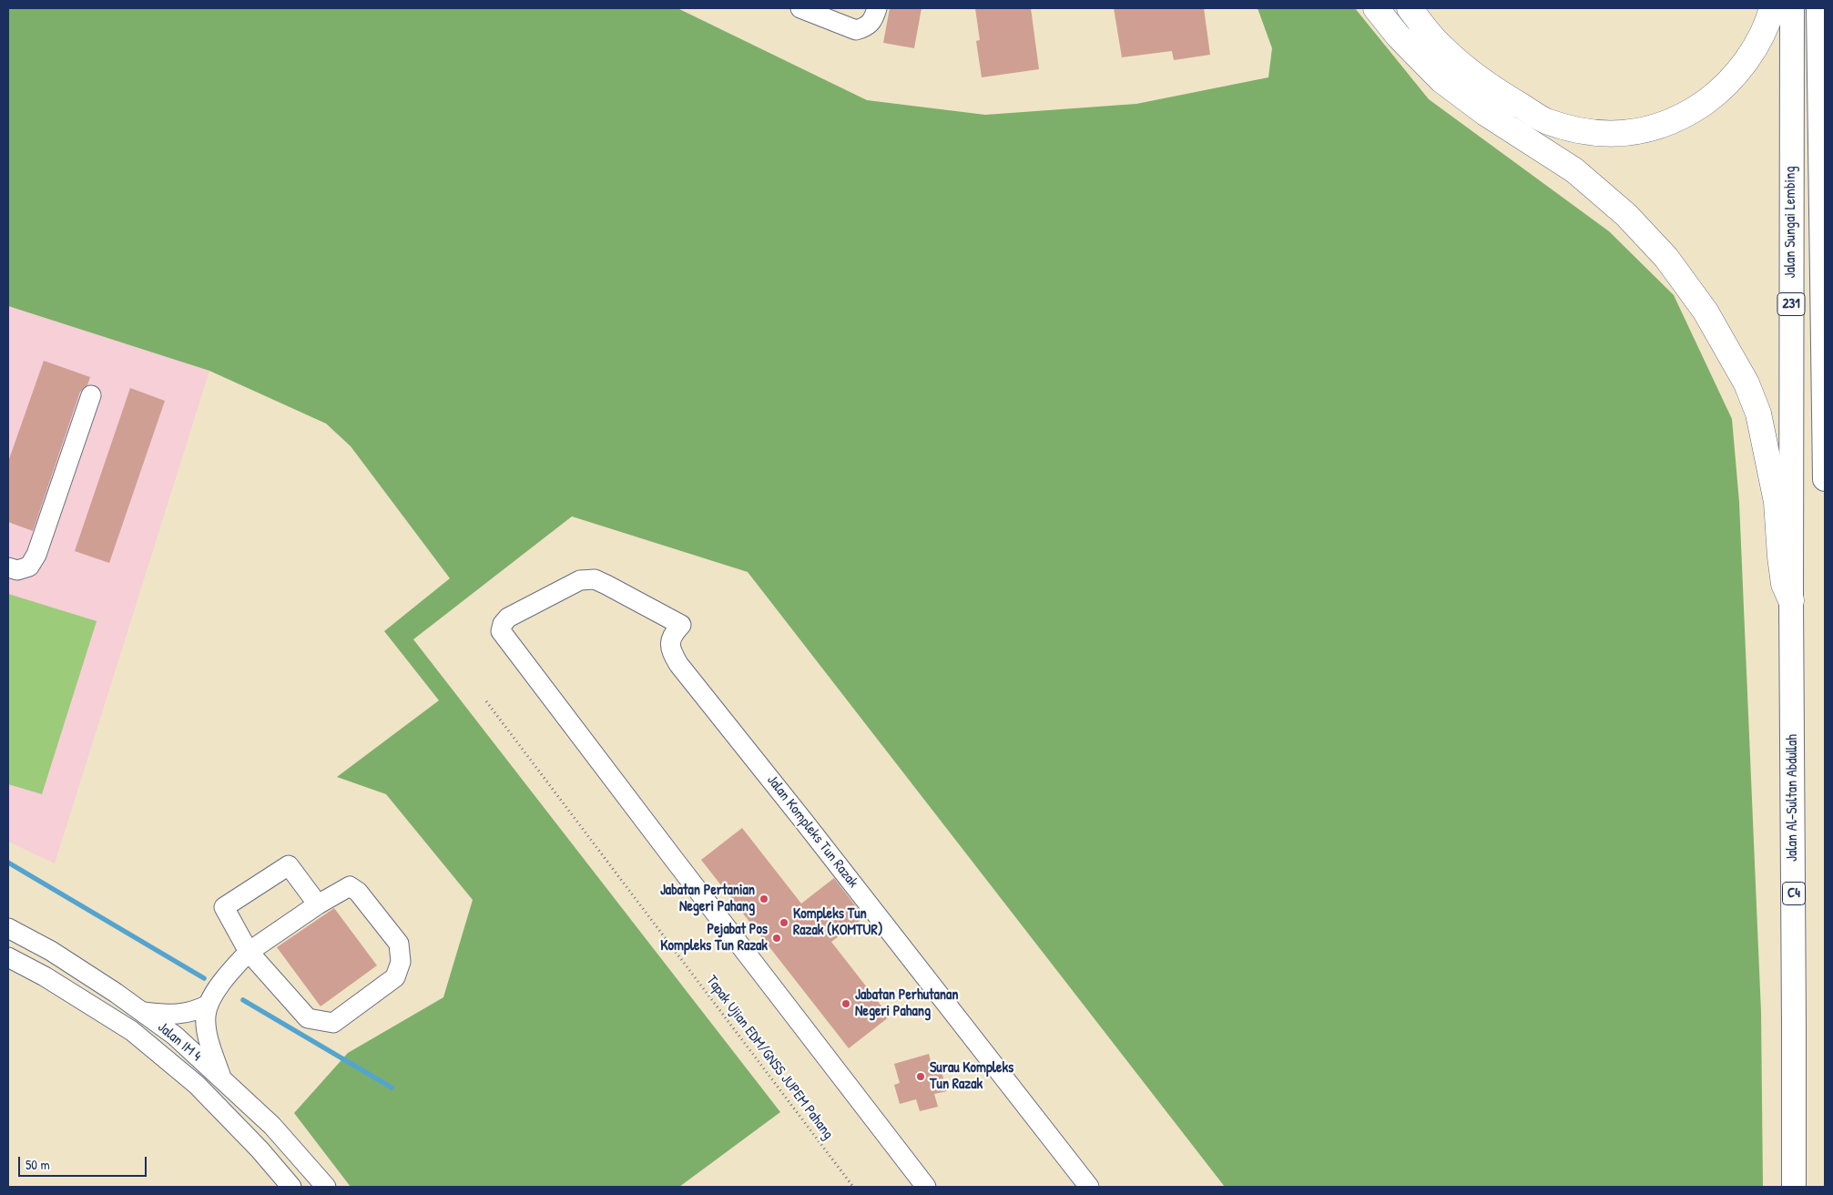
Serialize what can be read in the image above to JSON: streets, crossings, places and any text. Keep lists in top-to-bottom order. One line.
{"streets":{"main road":["Jalan Sungai Lembing","231","Jalan Al-Sultan Abdullah","C4"],"street":["Jalan Kompleks Tun Razak","Jalan IM 4"],"path":["Tapak Ujian EDM/GNSS JUPEM Pahang"]},"crossings":[["Jalan Sungai Lembing","Jalan Al-Sultan Abdullah"]],"places":["Jabatan Pertanian Negeri Pahang","Kompleks Tun Razak (KOMTUR)","Pejabat Pos Kompleks Tun Razak","Jabatan Perhutanan Negeri Pahang","Surau Kompleks Tun Razak"],"scale_bar":"50 m"}
